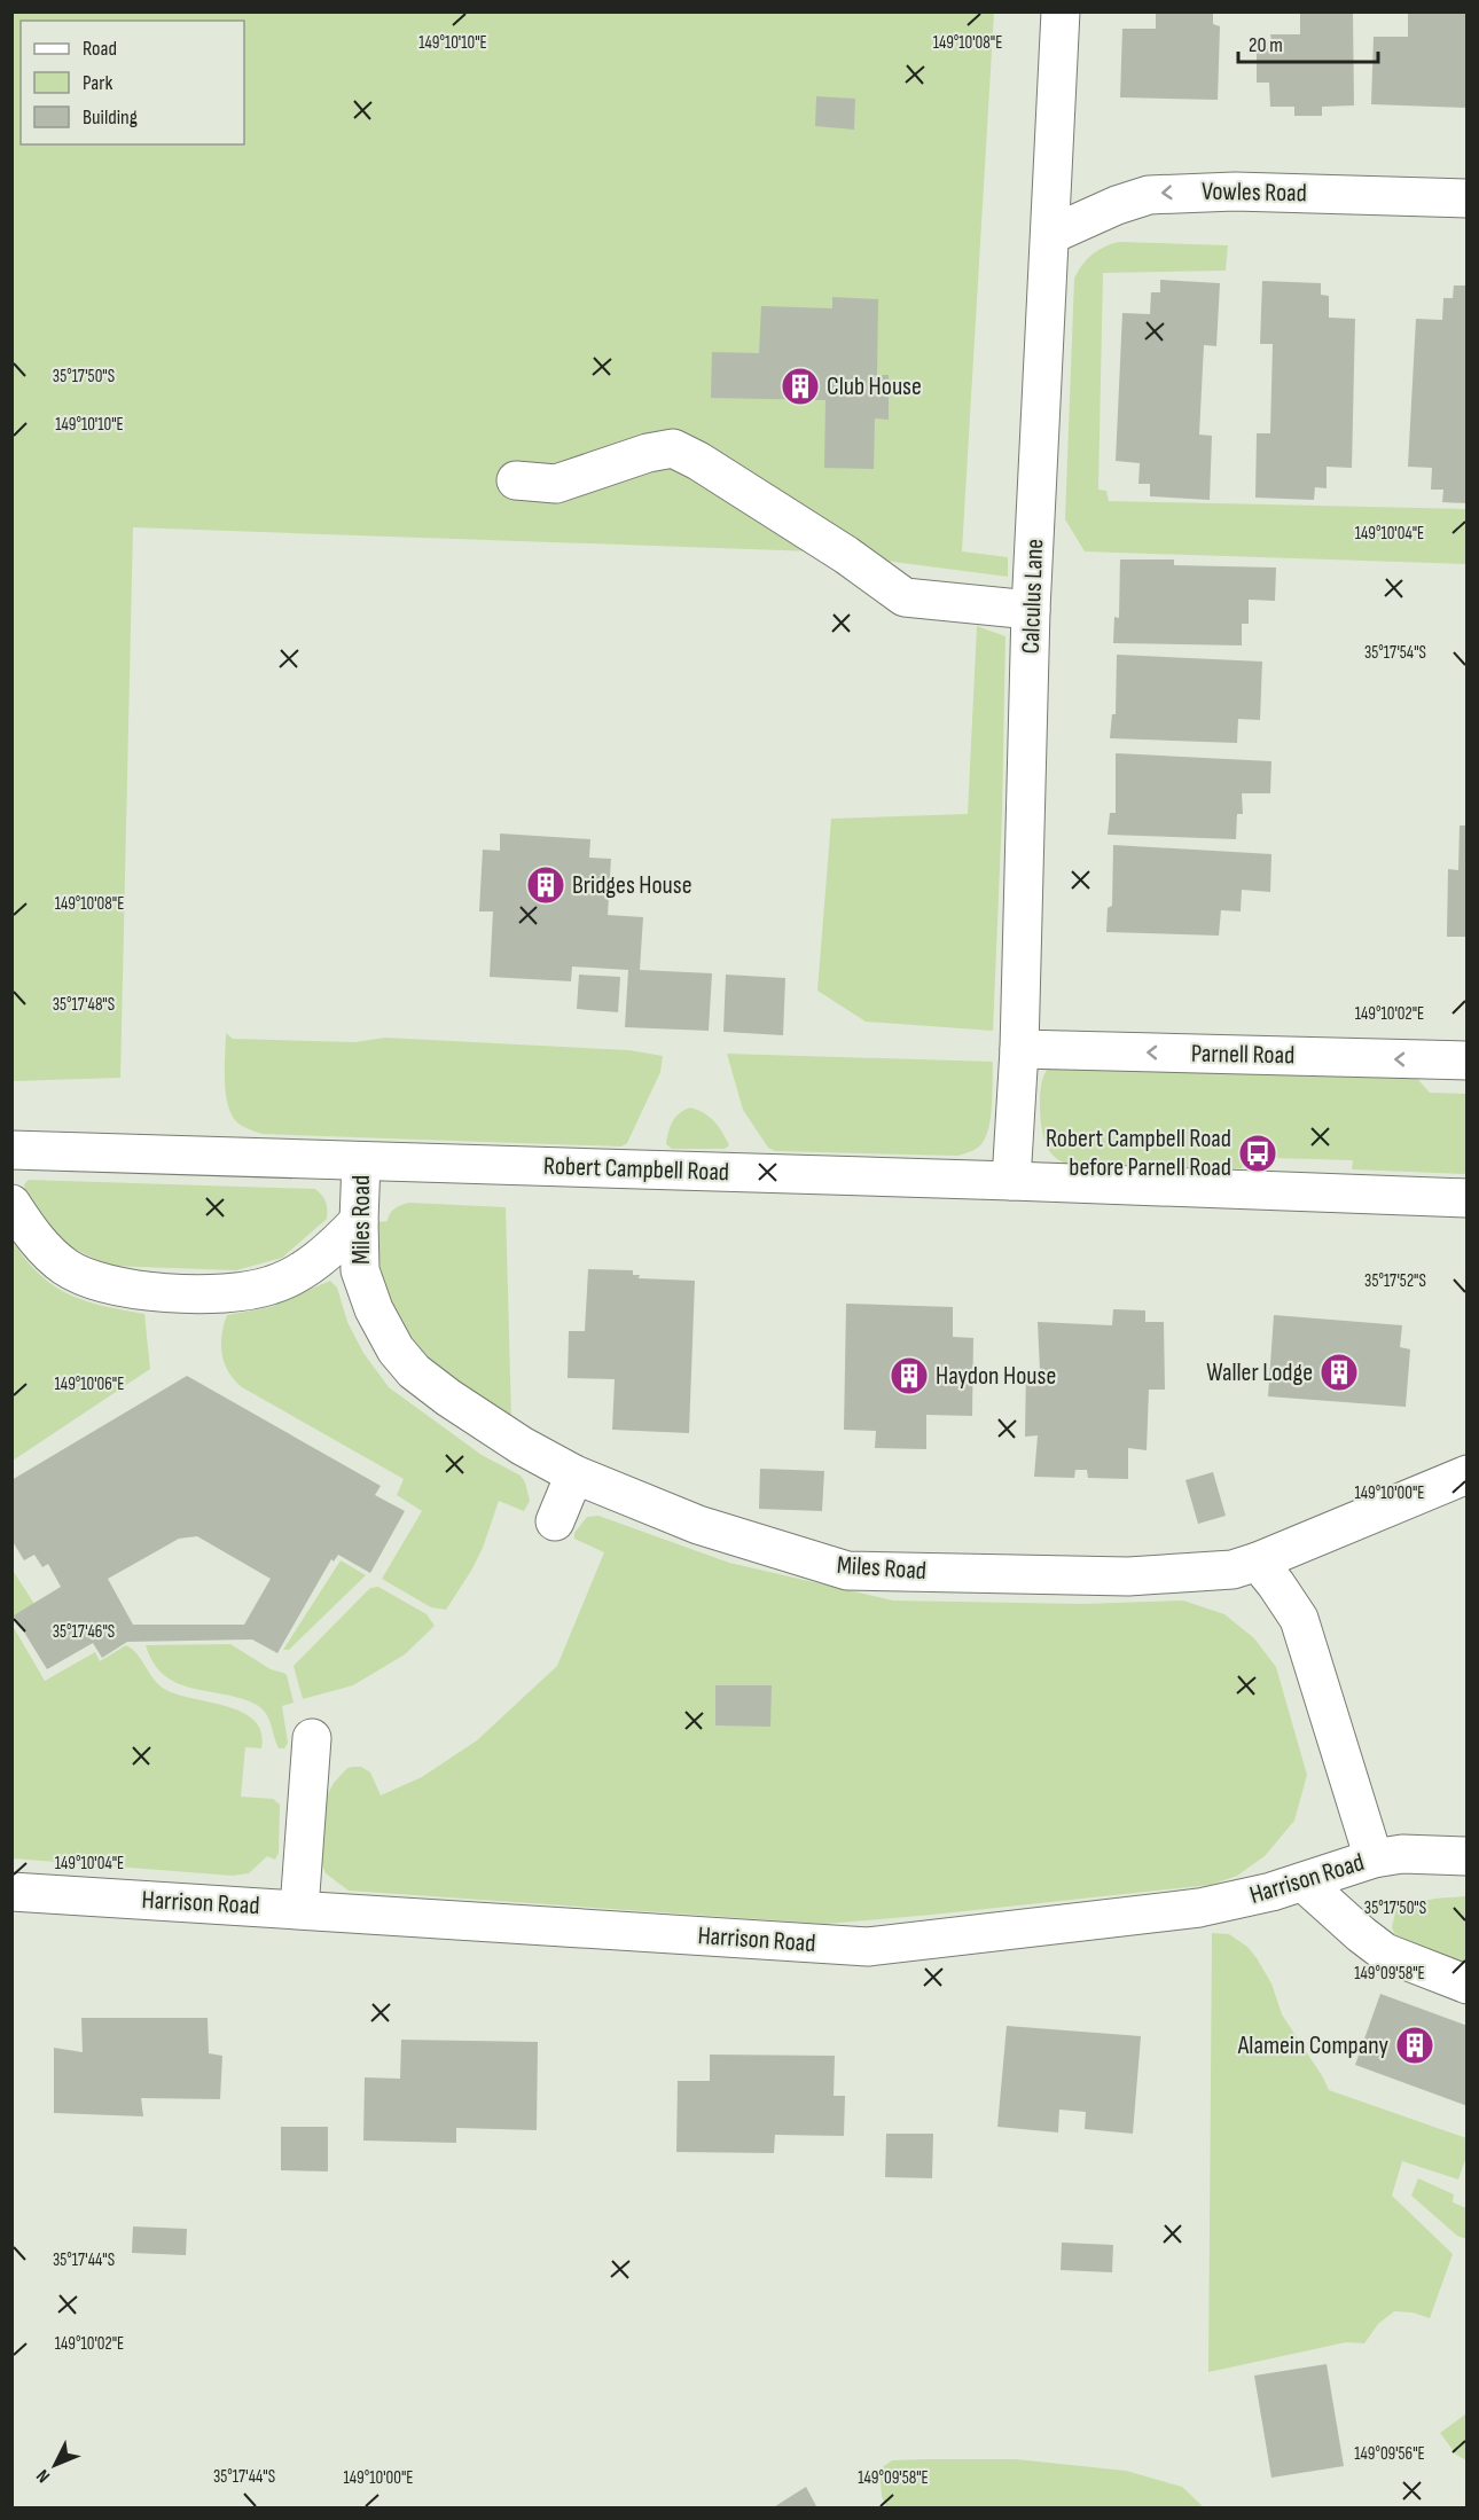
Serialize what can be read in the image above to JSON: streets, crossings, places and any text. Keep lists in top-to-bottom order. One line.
{"streets":{"street":["Vowles Road","Calculus Lane","Parnell Road","Robert Campbell Road","Miles Road","Harrison Road"]},"crossings":[["Vowles Road","Calculus Lane"],["Calculus Lane","Parnell Road"],["Calculus Lane","Robert Campbell Road"],["Robert Campbell Road","Miles Road"]],"one_way":["Vowles Road","Parnell Road"],"places":{"building":["Club House","Bridges House","Waller Lodge","Haydon House","Alamein Company"],"bus stop":["Robert Campbell Road before Parnell Road"]},"legend":["Road","Park","Building"],"scale_bar":"20 m","north":"bottom left","coordinates":["149°10'10\"E","149°10'08\"E","35°17'50\"S","149°10'04\"E","35°17'54\"S","35°17'48\"S","149°10'02\"E","35°17'52\"S","149°10'06\"E","149°10'00\"E","35°17'46\"S","149°09'58\"E","35°17'44\"S","149°09'56\"E"]}
